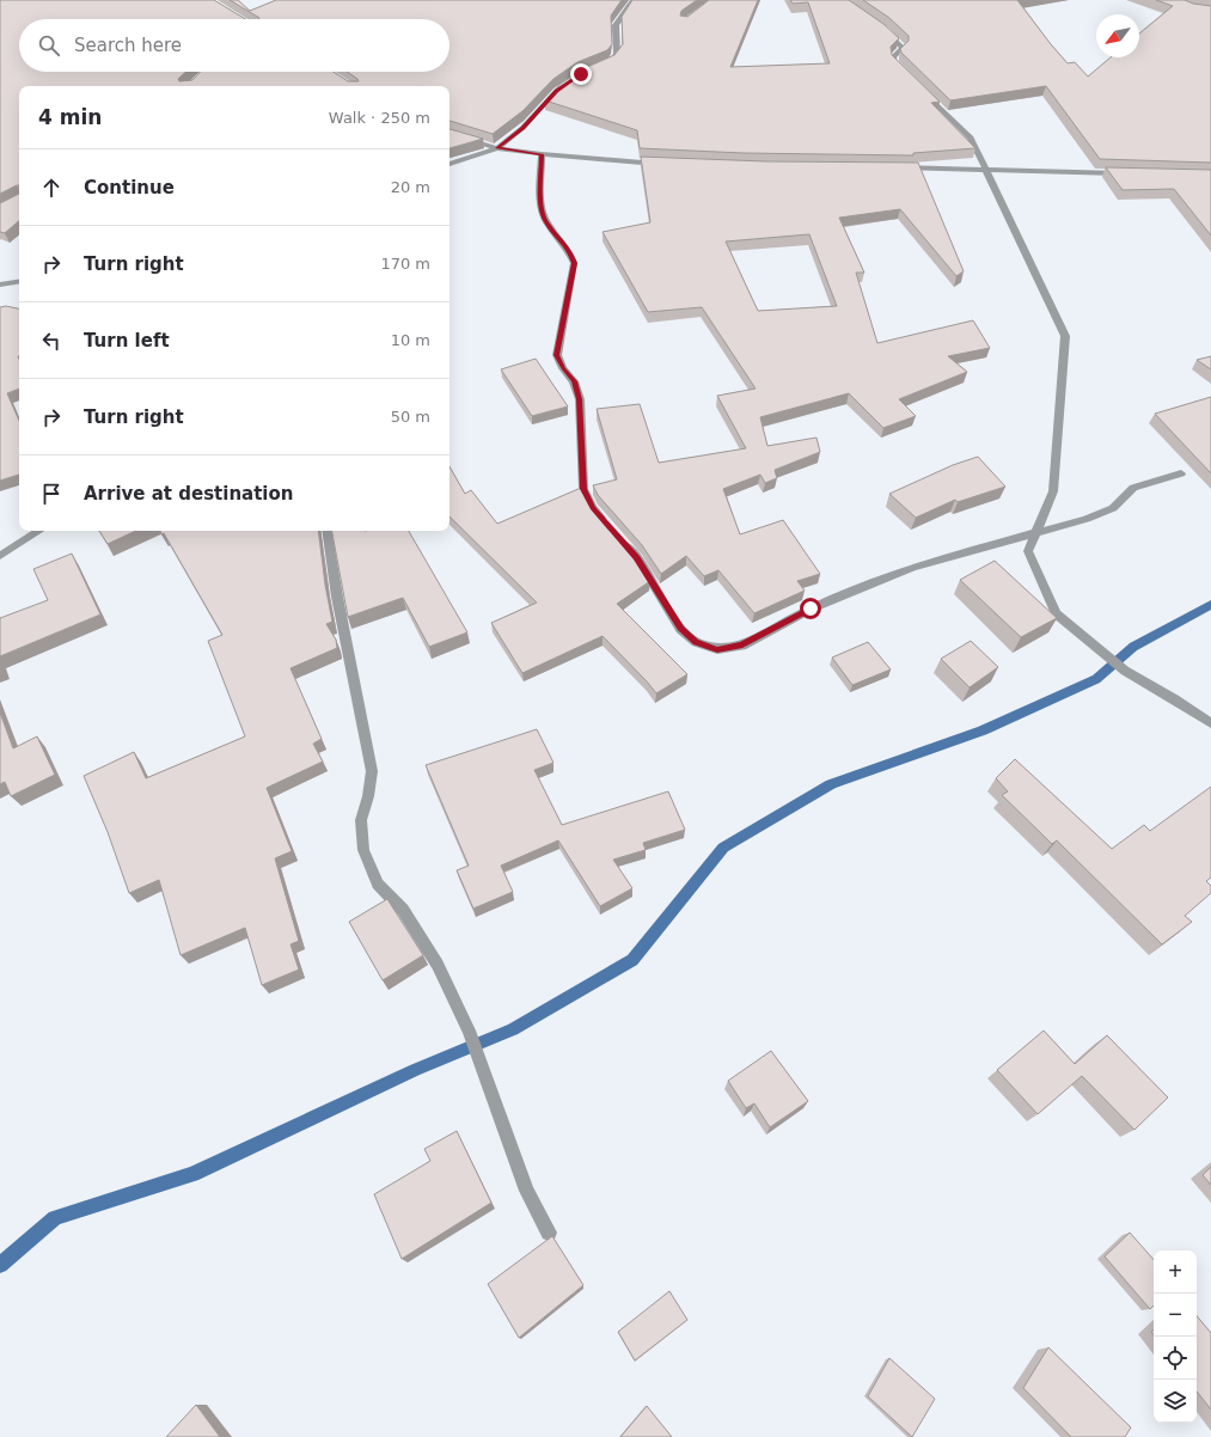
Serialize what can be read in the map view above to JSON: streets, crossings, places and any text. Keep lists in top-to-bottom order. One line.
{"north":"bottom left","page":{"search":"Search here","heading":["4 min","Walk · 250 m"],"list":[["Continue","20 m"],["Turn right","170 m"],["Turn left","10 m"],["Turn right","50 m"],"Arrive at destination"],"map_buttons":["+","−"]}}
